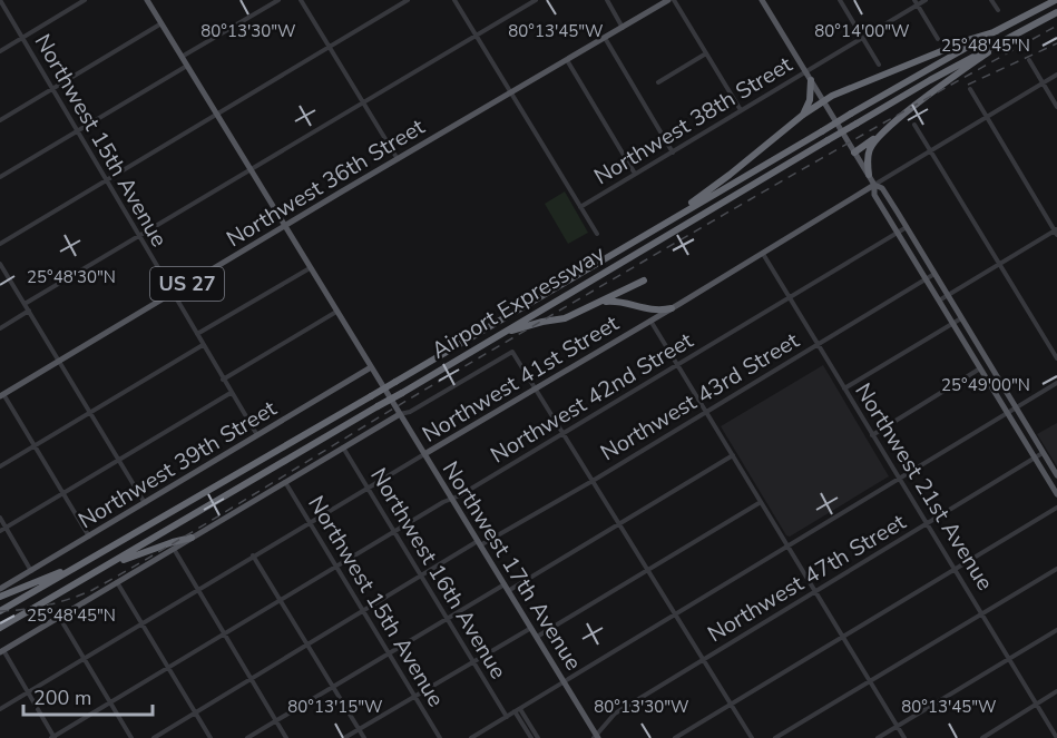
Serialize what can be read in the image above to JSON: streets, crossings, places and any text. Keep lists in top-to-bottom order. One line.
{"streets":{"highway":["Airport Expressway"],"main road":["Northwest 36th Street","US 27","Northwest 41st Street","Northwest 39th Street","Northwest 17th Avenue"],"street":["Northwest 38th Street","Northwest 15th Avenue","Northwest 43rd Street","Northwest 42nd Street","Northwest 21st Avenue","Northwest 16th Avenue","Northwest 47th Street"]},"crossings":[["Northwest 15th Avenue","Northwest 36th Street"],["Northwest 15th Avenue","Northwest 41st Street"],["Northwest 15th Avenue","Northwest 43rd Street"],["Northwest 15th Avenue","Northwest 42nd Street"],["Northwest 15th Avenue","Northwest 39th Street"],["Northwest 36th Street","Northwest 17th Avenue"],["Northwest 41st Street","Northwest 21st Avenue"],["Northwest 41st Street","Northwest 17th Avenue"],["Northwest 41st Street","Northwest 16th Avenue"],["Northwest 43rd Street","Northwest 21st Avenue"],["Northwest 43rd Street","Northwest 17th Avenue"],["Northwest 43rd Street","Northwest 16th Avenue"],["Northwest 42nd Street","Northwest 21st Avenue"],["Northwest 42nd Street","Northwest 17th Avenue"],["Northwest 42nd Street","Northwest 16th Avenue"],["Northwest 39th Street","Northwest 17th Avenue"],["Northwest 21st Avenue","Northwest 47th Street"],["Northwest 17th Avenue","Northwest 47th Street"]],"scale_bar":"200 m","coordinates":["80°13'30\"W","80°13'45\"W","80°14'00\"W","25°48'45\"N","25°48'30\"N","25°49'00\"N","80°13'15\"W"]}
